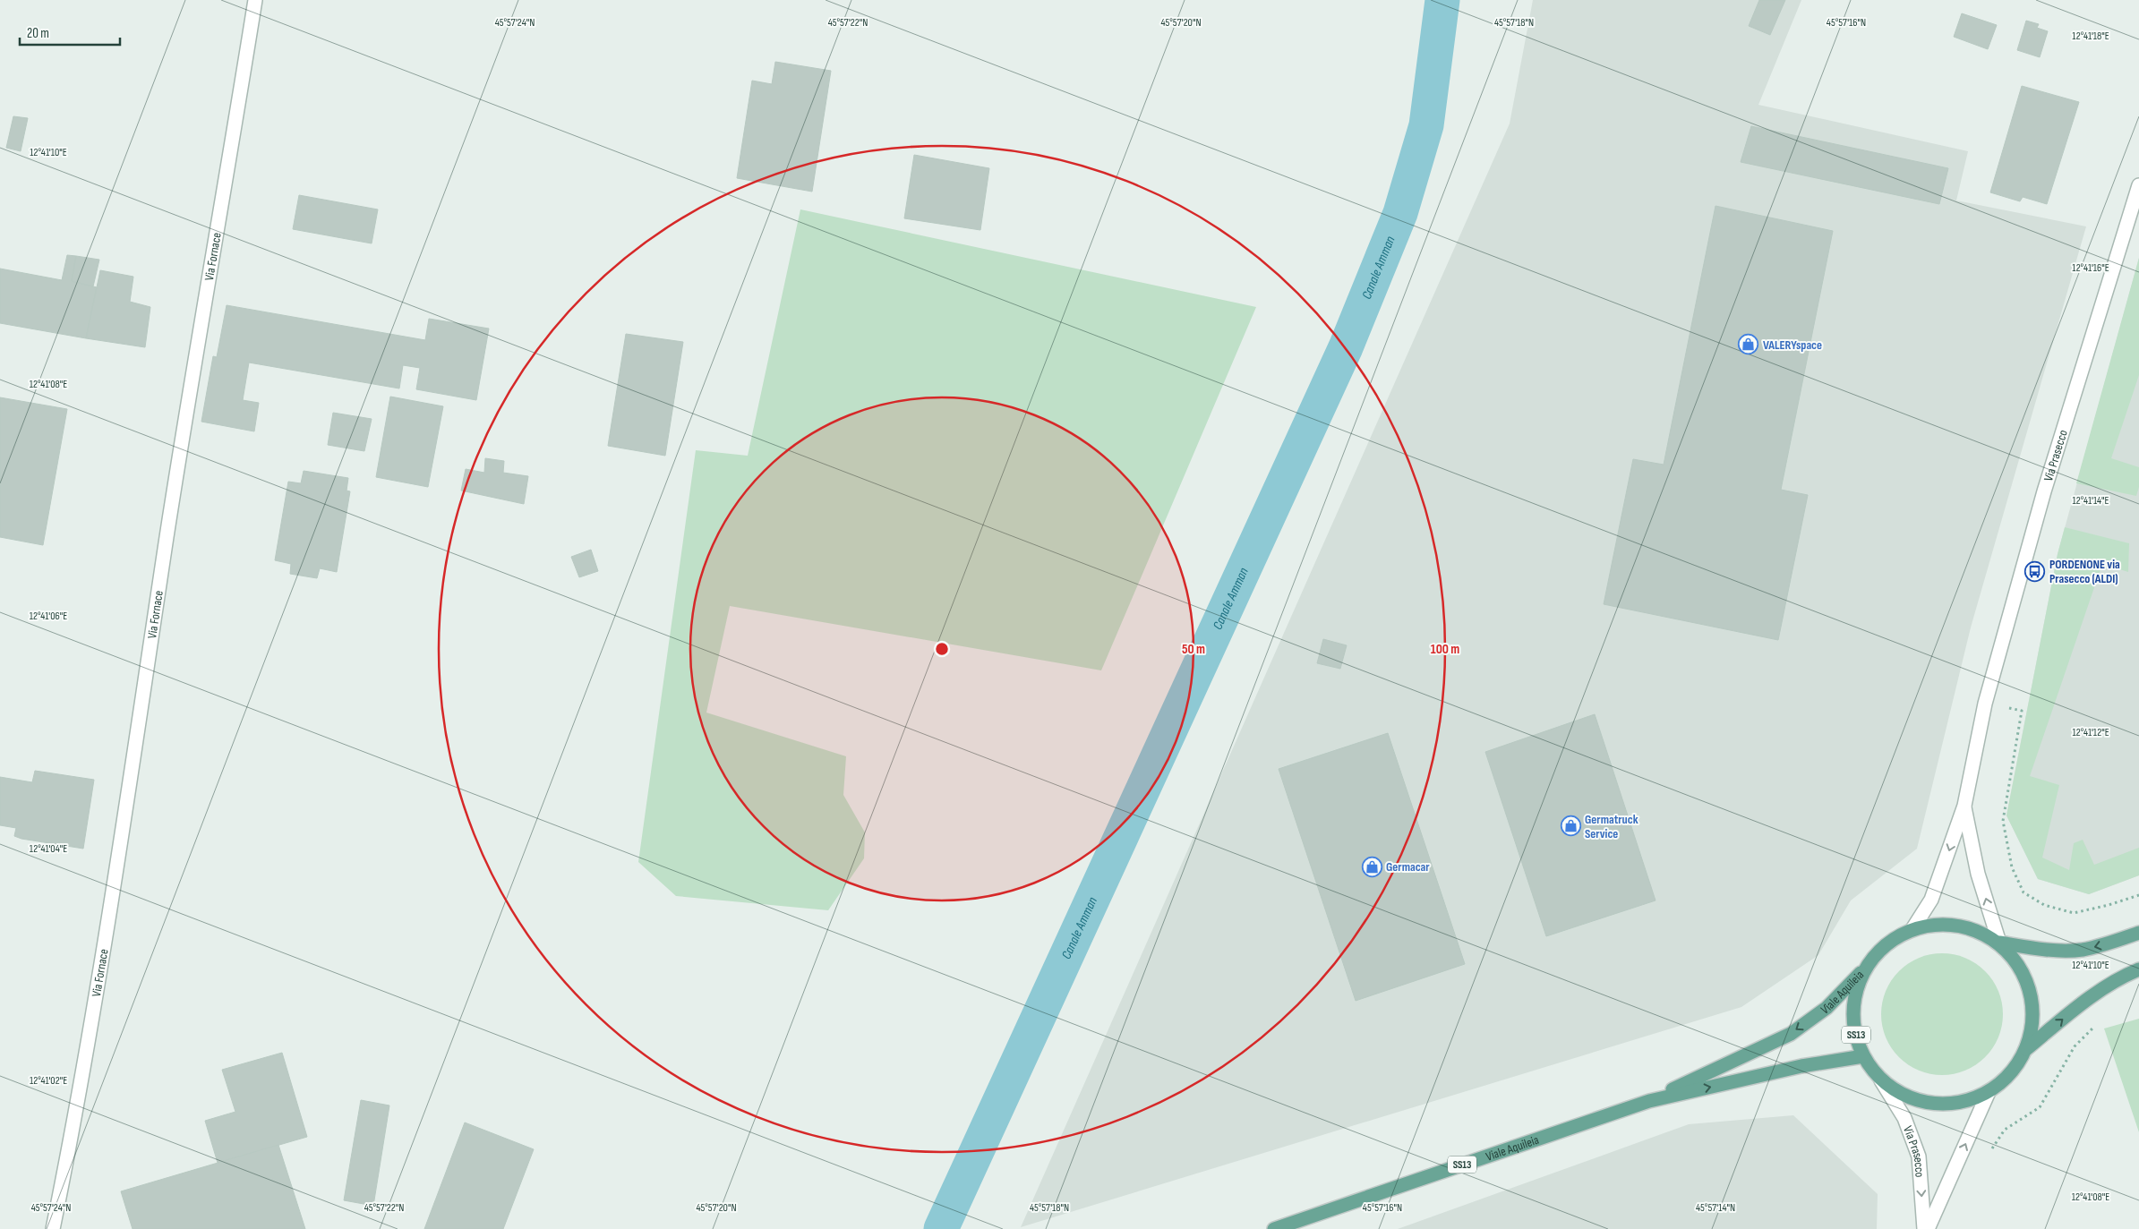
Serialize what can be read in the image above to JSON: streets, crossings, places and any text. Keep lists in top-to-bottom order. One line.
{"streets":{"main road":["Viale Aquileia","SS13"],"street":["Via Fornace","Via Prasecco"]},"crossings":[["Via Prasecco","Viale Aquileia"]],"water":["Canale Amman"],"places":{"shop":["VALERYspace","Germatruck Service","Germacar"],"bus stop":["PORDENONE via Prasecco (ALDI)"]},"scale_bar":"20 m","coordinates":["45°57'24\"N","45°57'22\"N","45°57'20\"N","45°57'18\"N","45°57'16\"N","12°41'18\"E","12°41'10\"E","12°41'16\"E","12°41'08\"E","12°41'14\"E","12°41'06\"E","12°41'12\"E","12°41'04\"E","12°41'02\"E","45°57'14\"N"],"rings":["50 m","100 m"]}
